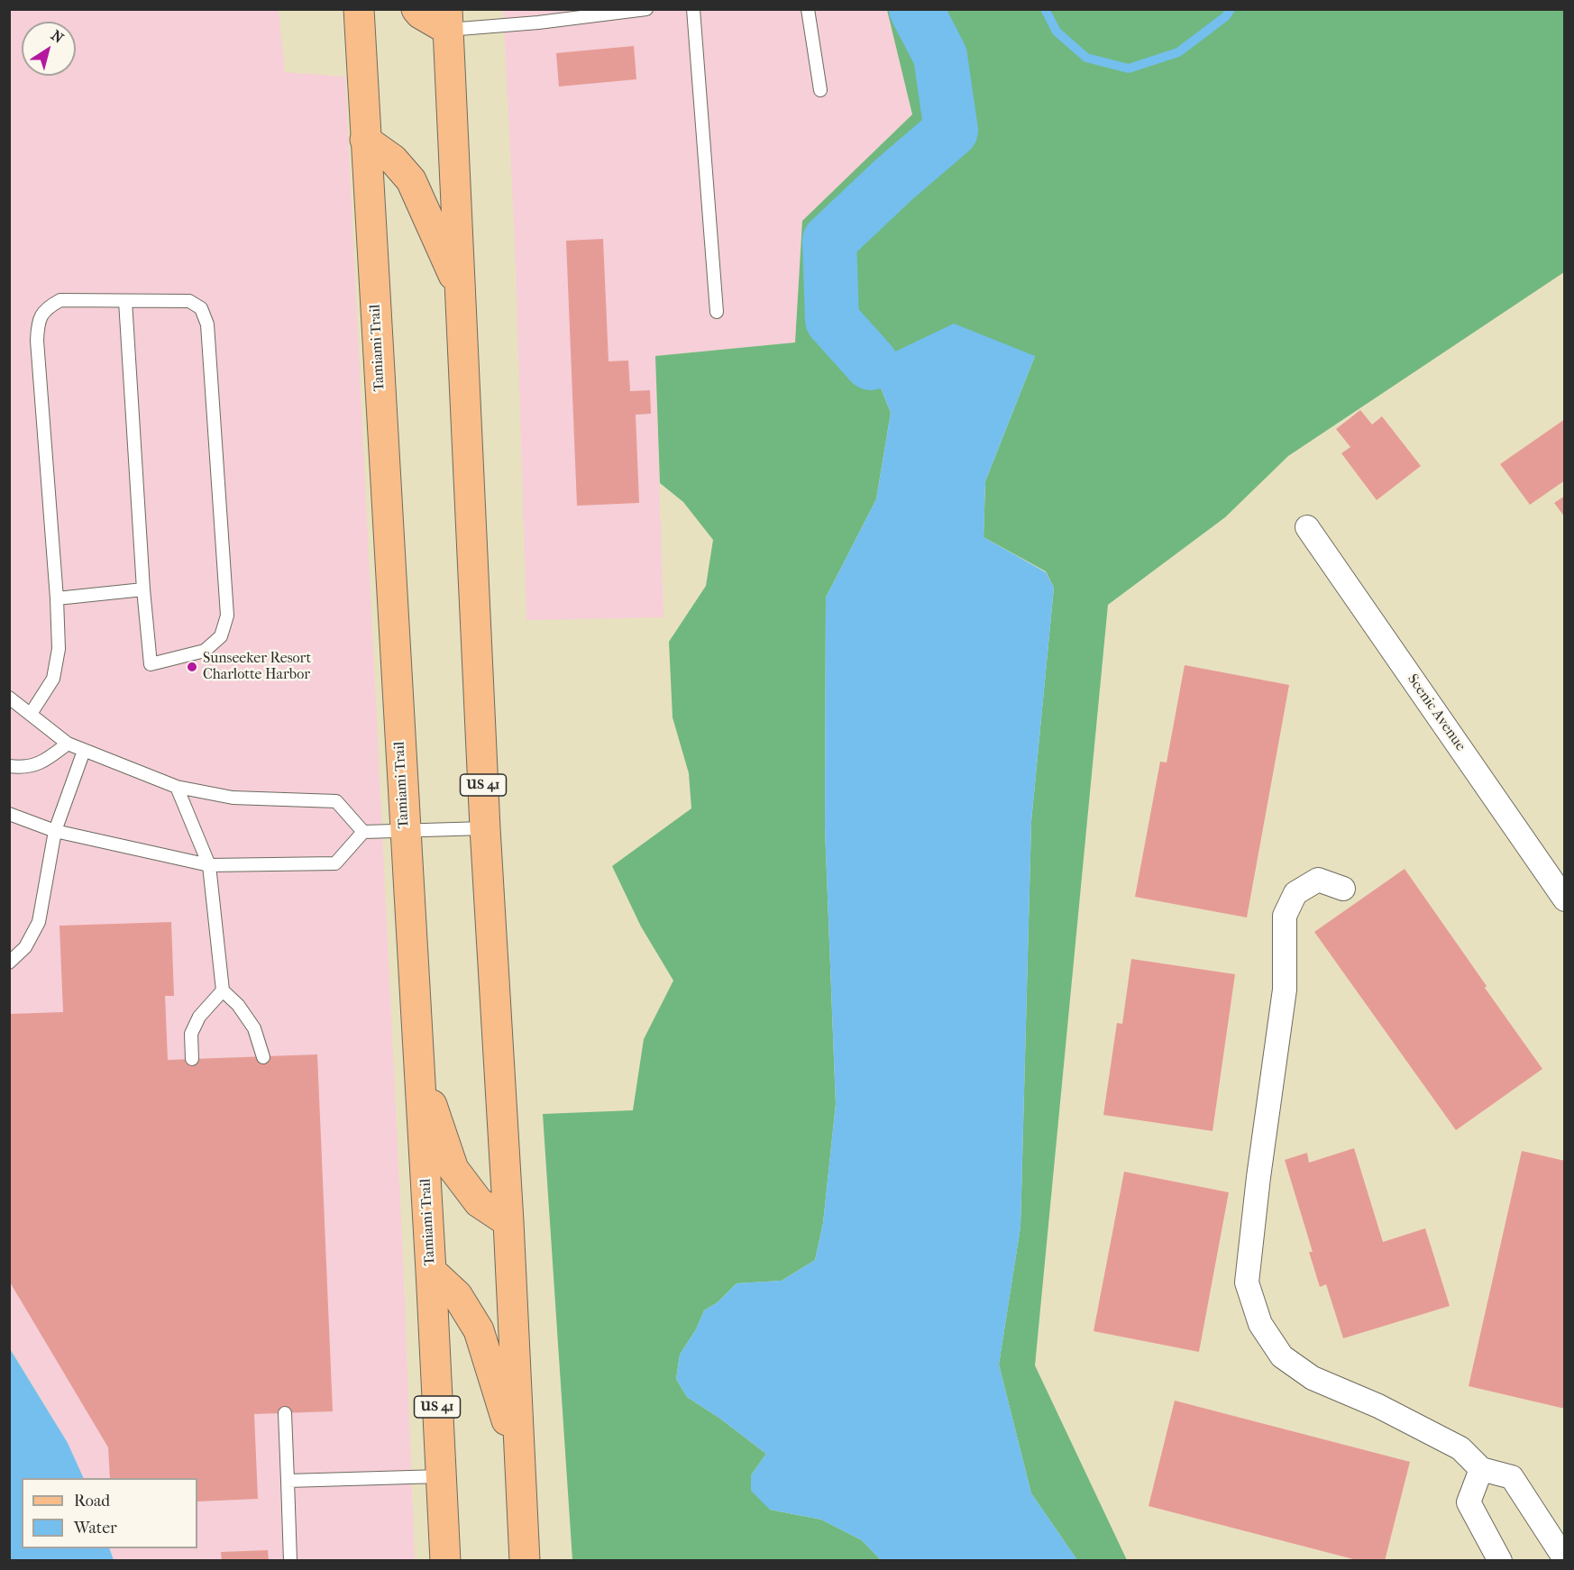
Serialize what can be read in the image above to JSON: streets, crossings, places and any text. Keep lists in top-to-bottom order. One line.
{"streets":{"main road":["Tamiami Trail","US 41"],"street":["Scenic Avenue"]},"places":["Sunseeker Resort Charlotte Harbor"],"legend":["Road","Water"],"north":"top right"}
